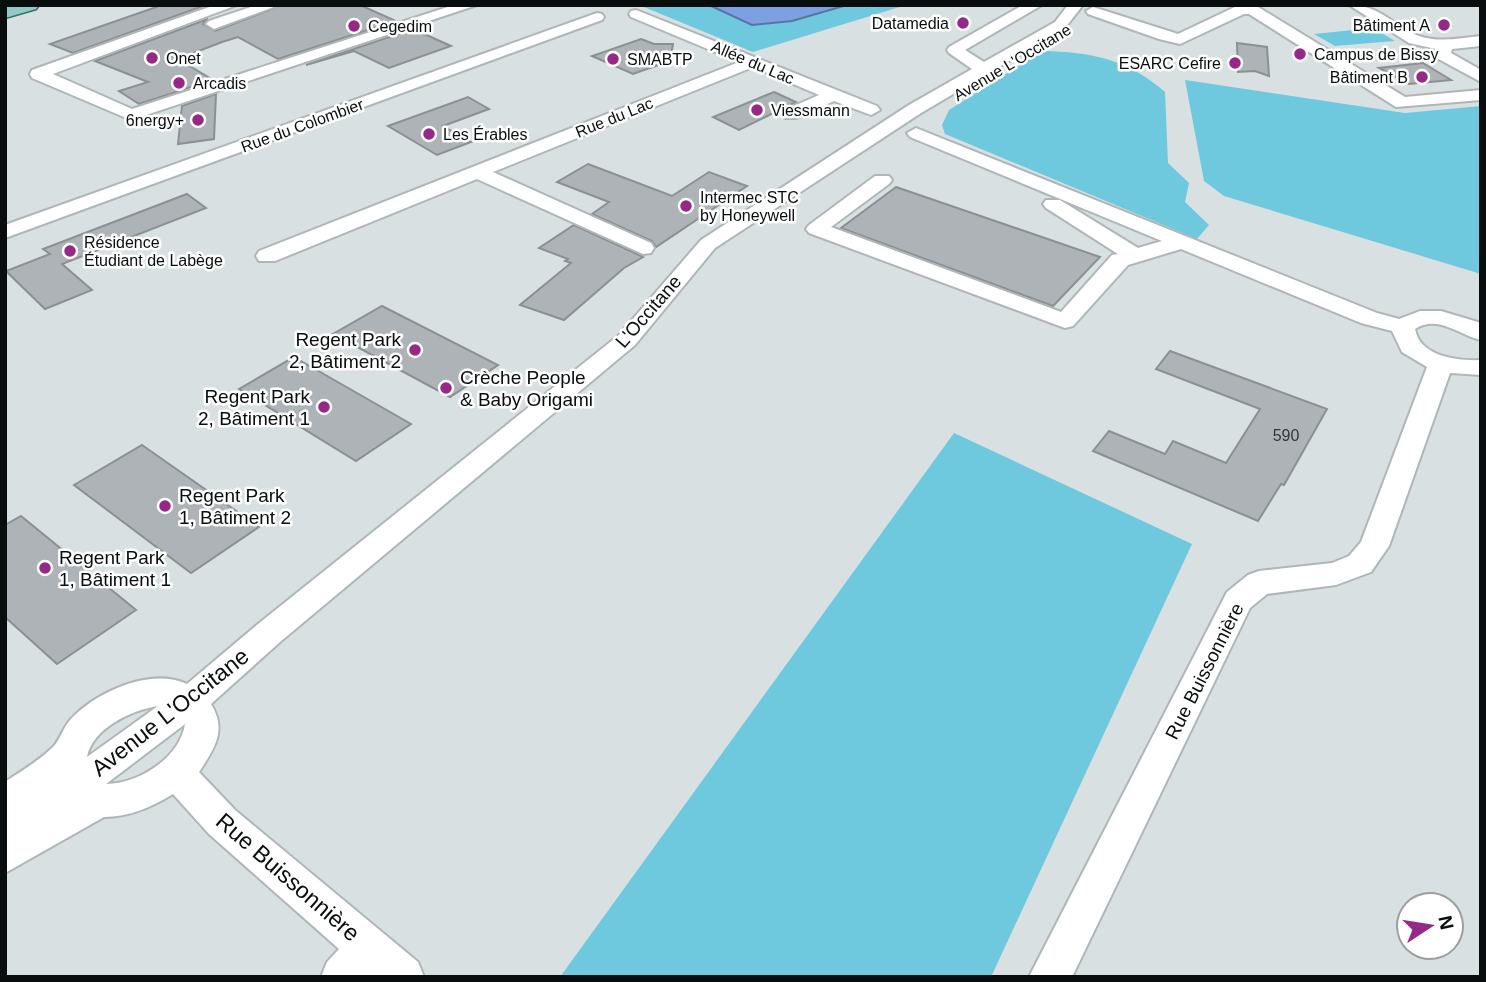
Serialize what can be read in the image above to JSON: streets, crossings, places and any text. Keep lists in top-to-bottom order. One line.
{"streets":{"street":["Allée du Lac","Avenue L'Occitane","Rue du Lac","Rue du Colombier","L'Occitane","Rue Buissonnière"]},"crossings":[["Allée du Lac","Rue du Lac"],["Allée du Lac","Rue du Colombier"],["Allée du Lac","L'Occitane"],["Avenue L'Occitane","L'Occitane"]],"places":["Datamedia","Bâtiment A","Cegedim","Campus de Bissy","Onet","SMABTP","ESARC Cefire","Bâtiment B","Arcadis","Viessmann","6nergy+","Les Érables","Intermec STC by Honeywell","Résidence Étudiant de Labège","Regent Park 2, Bâtiment 2","Crèche People & Baby Origami","Regent Park 2, Bâtiment 1","Regent Park 1, Bâtiment 2","Regent Park 1, Bâtiment 1"],"house_numbers":["590"],"north":"right"}
